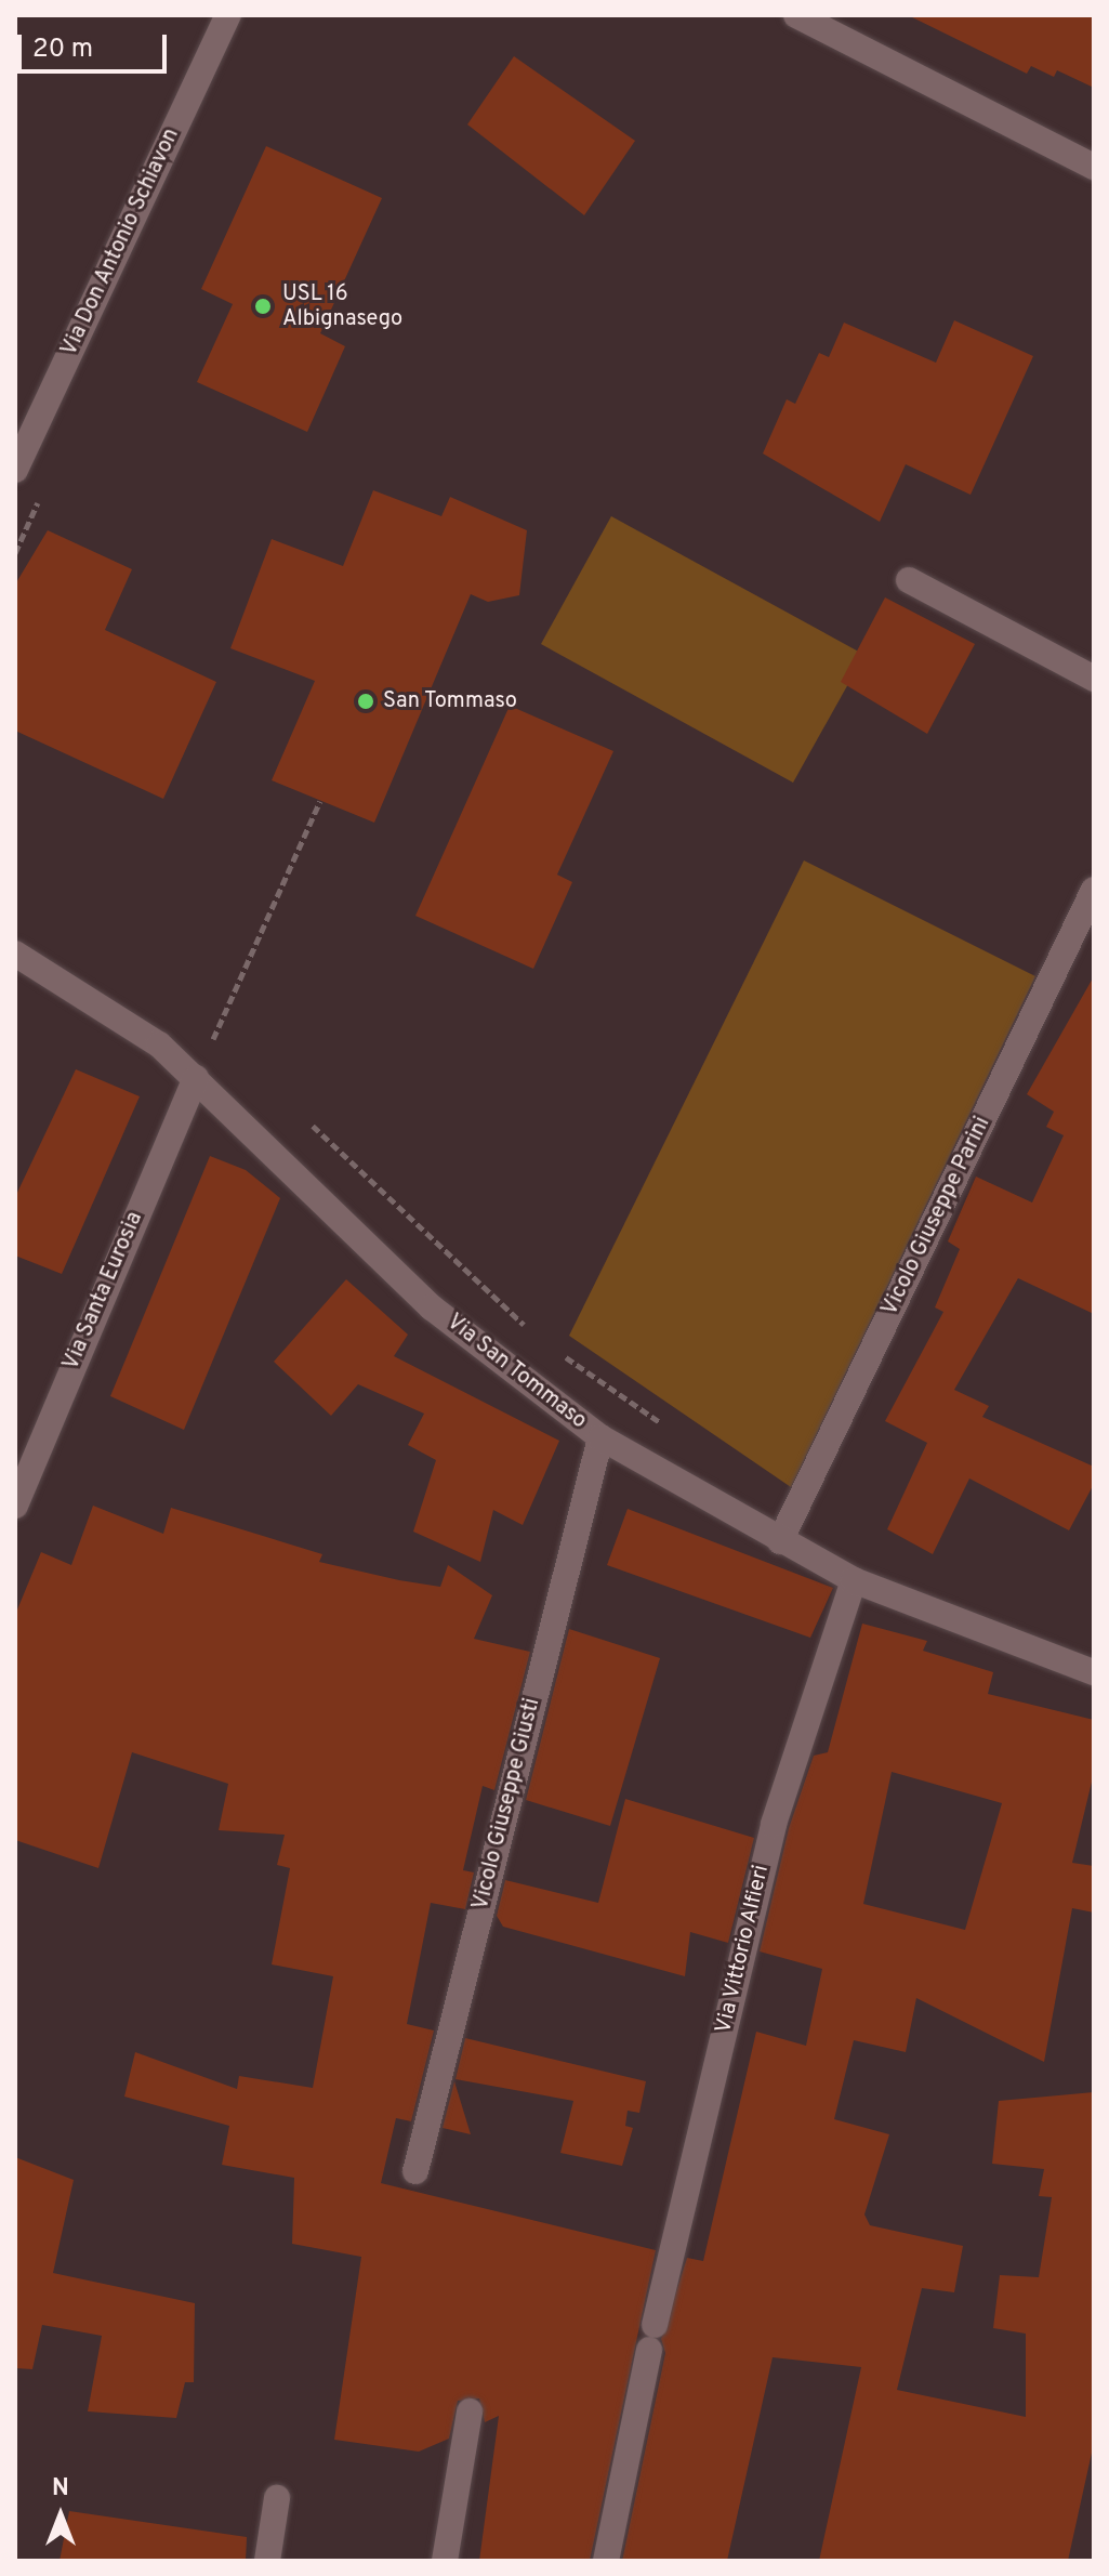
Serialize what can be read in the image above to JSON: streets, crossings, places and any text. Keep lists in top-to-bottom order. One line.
{"streets":{"street":["Via Don Antonio Schiavon","Vicolo Giuseppe Parini","Via Santa Eurosia","Via San Tommaso","Vicolo Giuseppe Giusti","Via Vittorio Alfieri"]},"crossings":[["Vicolo Giuseppe Parini","Via San Tommaso"],["Via Santa Eurosia","Via San Tommaso"],["Via San Tommaso","Vicolo Giuseppe Giusti"],["Via San Tommaso","Via Vittorio Alfieri"]],"places":["USL 16 Albignasego","San Tommaso"],"scale_bar":"20 m","north":"top"}
